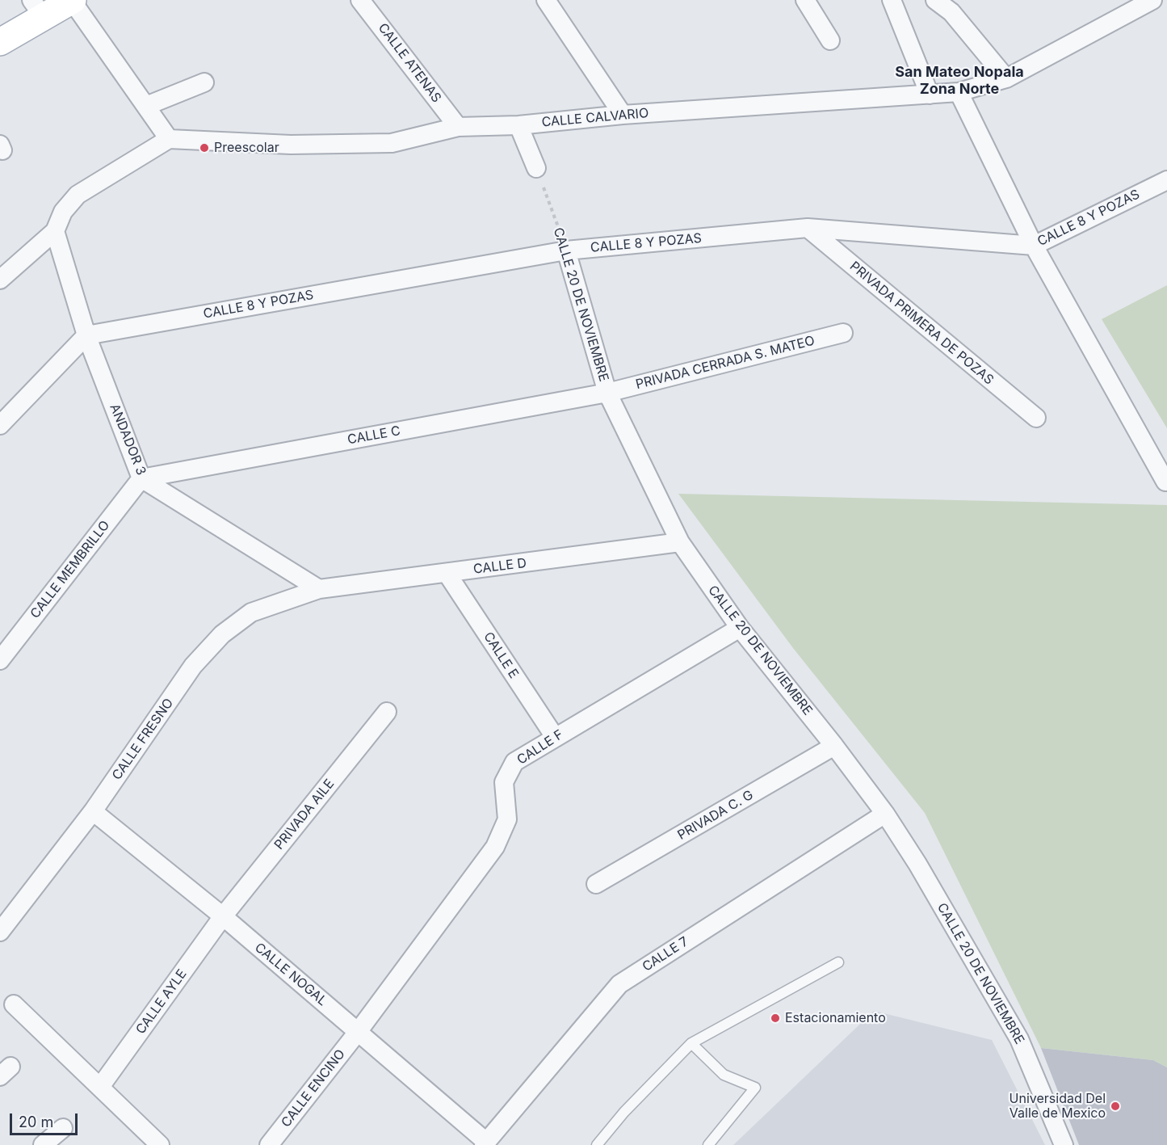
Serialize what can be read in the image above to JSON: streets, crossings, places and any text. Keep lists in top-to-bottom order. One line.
{"streets":{"street":["CALLE ATENAS","CALLE CALVARIO","CALLE 8 Y POZAS","CALLE 20 DE NOVIEMBRE","PRIVADA PRIMERA DE POZAS","PRIVADA CERRADA S. MATEO","CALLE C","ANDADOR 3","CALLE D","CALLE MEMBRILLO","CALLE E","CALLE FRESNO","CALLE F","PRIVADA AILE","PRIVADA C. G","CALLE 7","CALLE NOGAL","CALLE AYLE","CALLE ENCINO"]},"crossings":[["CALLE ATENAS","CALLE CALVARIO"],["CALLE 8 Y POZAS","CALLE 20 DE NOVIEMBRE"],["CALLE 8 Y POZAS","PRIVADA PRIMERA DE POZAS"],["CALLE 8 Y POZAS","ANDADOR 3"],["CALLE 20 DE NOVIEMBRE","PRIVADA CERRADA S. MATEO"],["CALLE 20 DE NOVIEMBRE","CALLE C"],["CALLE 20 DE NOVIEMBRE","CALLE D"],["CALLE 20 DE NOVIEMBRE","CALLE F"],["CALLE 20 DE NOVIEMBRE","PRIVADA C. G"],["CALLE 20 DE NOVIEMBRE","CALLE 7"],["PRIVADA CERRADA S. MATEO","CALLE C"],["CALLE C","ANDADOR 3"],["CALLE C","CALLE MEMBRILLO"],["ANDADOR 3","CALLE D"],["ANDADOR 3","CALLE MEMBRILLO"],["ANDADOR 3","CALLE FRESNO"],["CALLE D","CALLE E"],["CALLE D","CALLE FRESNO"],["CALLE E","CALLE F"],["CALLE FRESNO","CALLE NOGAL"],["CALLE F","CALLE NOGAL"],["CALLE F","CALLE ENCINO"],["PRIVADA AILE","CALLE NOGAL"],["PRIVADA AILE","CALLE AYLE"],["CALLE 7","CALLE NOGAL"],["CALLE NOGAL","CALLE AYLE"],["CALLE NOGAL","CALLE ENCINO"]],"districts":["San Mateo Nopala Zona Norte"],"places":["Preescolar","Estacionamiento","Universidad Del Valle de Mexico"],"scale_bar":"20 m"}
